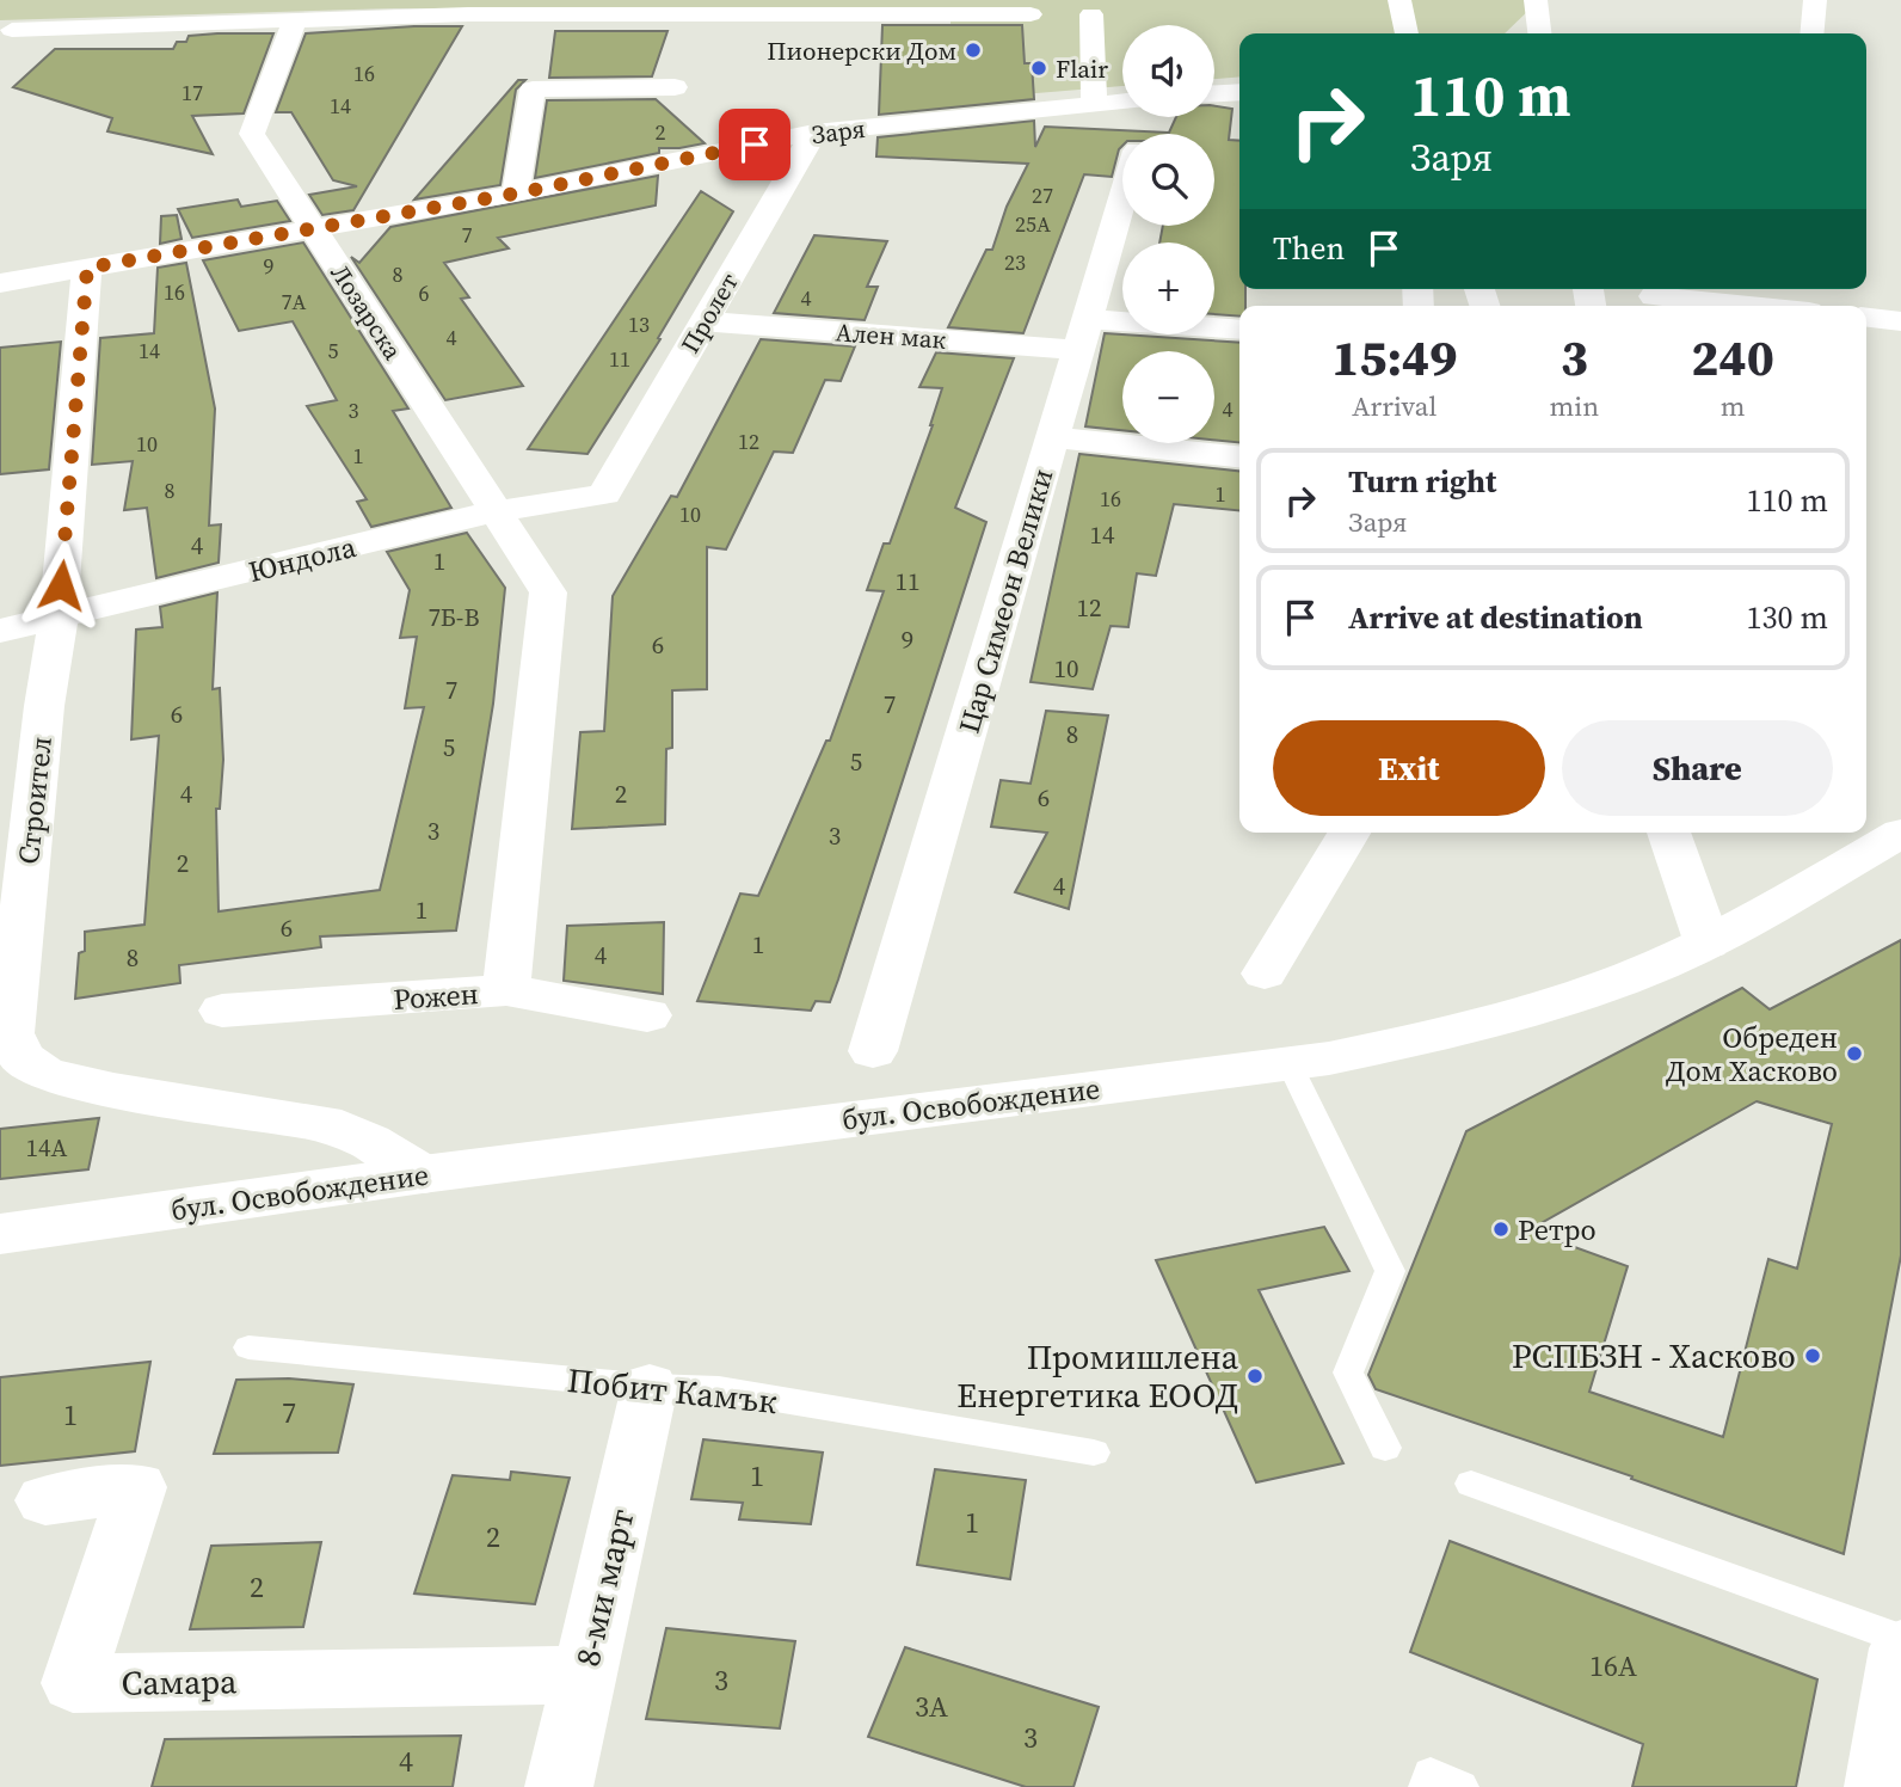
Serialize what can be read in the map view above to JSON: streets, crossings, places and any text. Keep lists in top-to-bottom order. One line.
{"streets":{"street":["Заря","Лозарска","Пролет","Ален мак","Юндола","Цар Симеон Велики","Строител","Рожен","бул. Освобождение","8-ми март","Самара"],"lane":["Побит Камък"]},"crossings":[["Заря","Лозарска"],["Заря","Пролет"],["Заря","Цар Симеон Велики"],["Заря","Строител"],["Лозарска","Юндола"],["Лозарска","Рожен"],["Пролет","Ален мак"],["Пролет","Юндола"],["Ален мак","Цар Симеон Велики"],["Юндола","Строител"],["Строител","бул. Освобождение"],["Побит Камък","8-ми март"],["8-ми март","Самара"]],"places":["Пионерски Дом","Flair","Обреден Дом Хасково","Ретро","РСПБЗН - Хасково","Промишлена Енергетика ЕООД"],"house_numbers":["16","17","14","2","27","25А","7","23","9","8","16","6","4","7А","13","4","14","5","11","4","3","12","10","1","8","1","16","10","14","4","1","11","12","7Б-В","9","6","10","7","7","6","8","5","5","4","2","6","3","3","2","4","1","6","1","4","8","14А","7","1","1","1","2","2","16А","3","3А","3","4"],"page":{"map_buttons":["+","−"],"turn":["110 m","Заря"],"then":"Then","eta":["15:49","Arrival","3","min","240","m"],"list":[{"name":"Turn right","note":"Заря","value":"110 m"},{"name":"Arrive at destination","value":"130 m"}],"buttons":["Exit","Share"]}}
